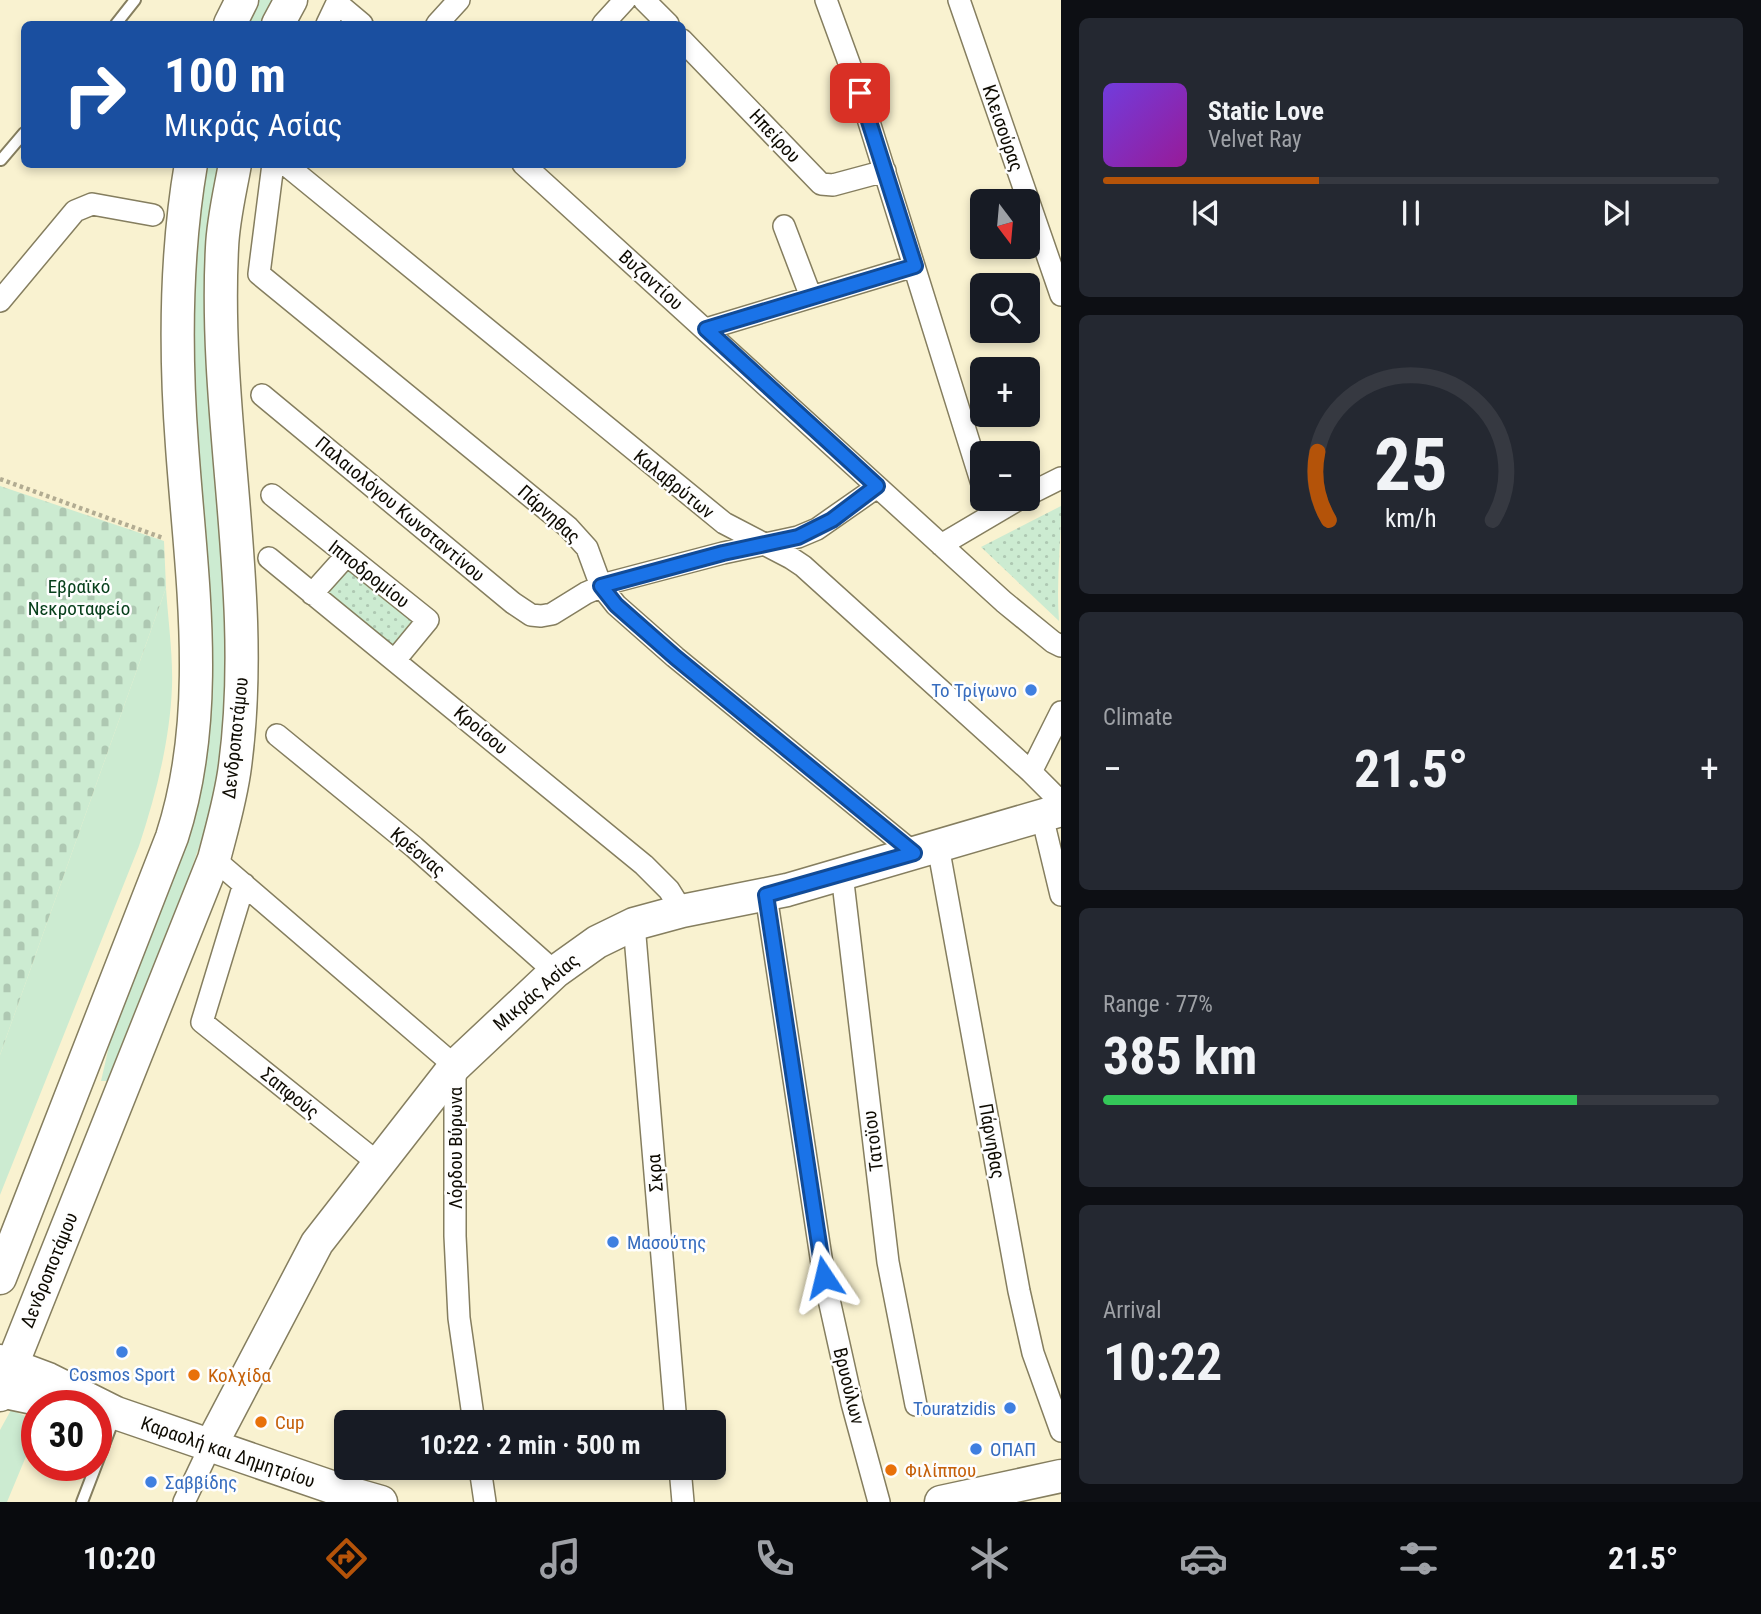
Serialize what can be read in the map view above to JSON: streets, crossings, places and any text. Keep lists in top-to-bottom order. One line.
{"streets":{"main road":["Δενδροποτάμου","Μικράς Ασίας","Καραολή και Δημητρίου"],"street":["Κλεισούρας","Ηπείρου","Βυζαντίου","Καλαβρύτων","Παλαιολόγου Κωνσταντίνου","Πάρνηθας","Ιπποδρομίου","Κροίσου","Κρέσνας","Σαπφούς","Τατοϊου","Λόρδου Βύρωνα","Σκρα","Βρυούλων"]},"crossings":[["Καλαβρύτων","Μικράς Ασίας"],["Παλαιολόγου Κωνσταντίνου","Πάρνηθας"],["Πάρνηθας","Μικράς Ασίας"],["Ιπποδρομίου","Κροίσου"],["Κροίσου","Μικράς Ασίας"],["Δενδροποτάμου","Λόρδου Βύρωνα"],["Δενδροποτάμου","Καραολή και Δημητρίου"],["Κρέσνας","Μικράς Ασίας"],["Μικράς Ασίας","Σαπφούς"],["Μικράς Ασίας","Τατοϊου"],["Μικράς Ασίας","Λόρδου Βύρωνα"],["Μικράς Ασίας","Σκρα"],["Μικράς Ασίας","Βρυούλων"],["Μικράς Ασίας","Καραολή και Δημητρίου"],["Σαπφούς","Λόρδου Βύρωνα"]],"parks":["Εβραϊκό Νεκροταφείο"],"places":["Το Τρίγωνο","Μασούτης","Cosmos Sport","Κολχίδα","Touratzidis","Cup","ΟΠΑΠ","Φιλίππου","Σαββίδης"],"north":"bottom","page":{"turn":["100 m","Μικράς Ασίας"],"song":["Static Love","Velvet Ray"],"map_buttons":["+","−"],"tile":["Climate",["Range · 77%","385 km"],["Arrival","10:22"]],"heat":["−","21.5°","+"],"limit":"30","trip":"10:22 · 2 min · 500 m","tabs":["10:20","21.5°"],"gauge":["25","km/h"]}}
